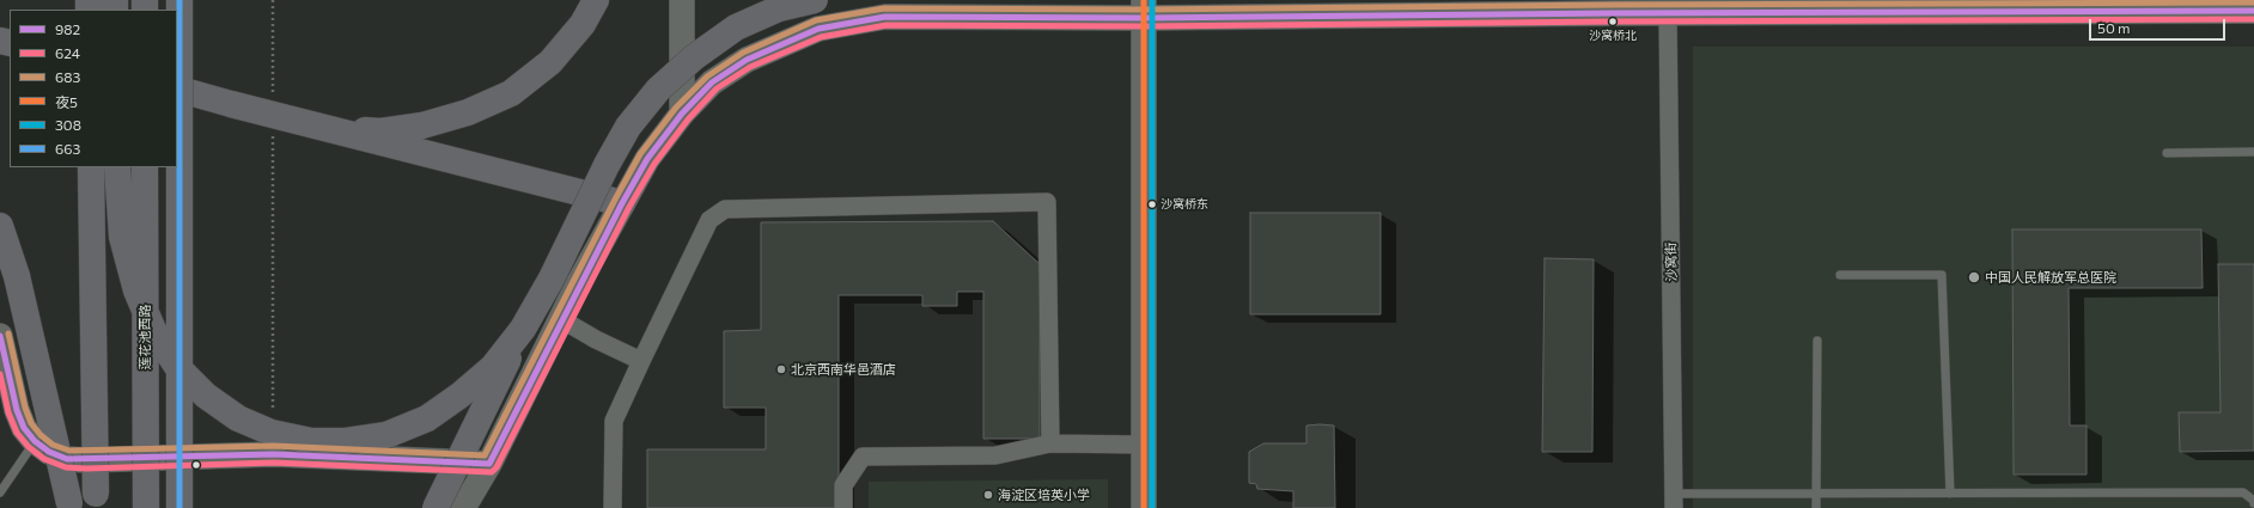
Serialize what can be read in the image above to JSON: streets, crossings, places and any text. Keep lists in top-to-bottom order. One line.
{"streets":{"highway":["莲花池西路"],"street":["沙窝街"]},"places":["沙窝桥北","沙窝桥东","中国人民解放军总医院","北京西南华邑酒店","海淀区培英小学"],"lines":["transit line 夜5","transit line 308","transit line 663","transit line 683","transit line 982","transit line 624"],"legend":["982","624","683","夜5","308","663"],"scale_bar":"50 m"}
